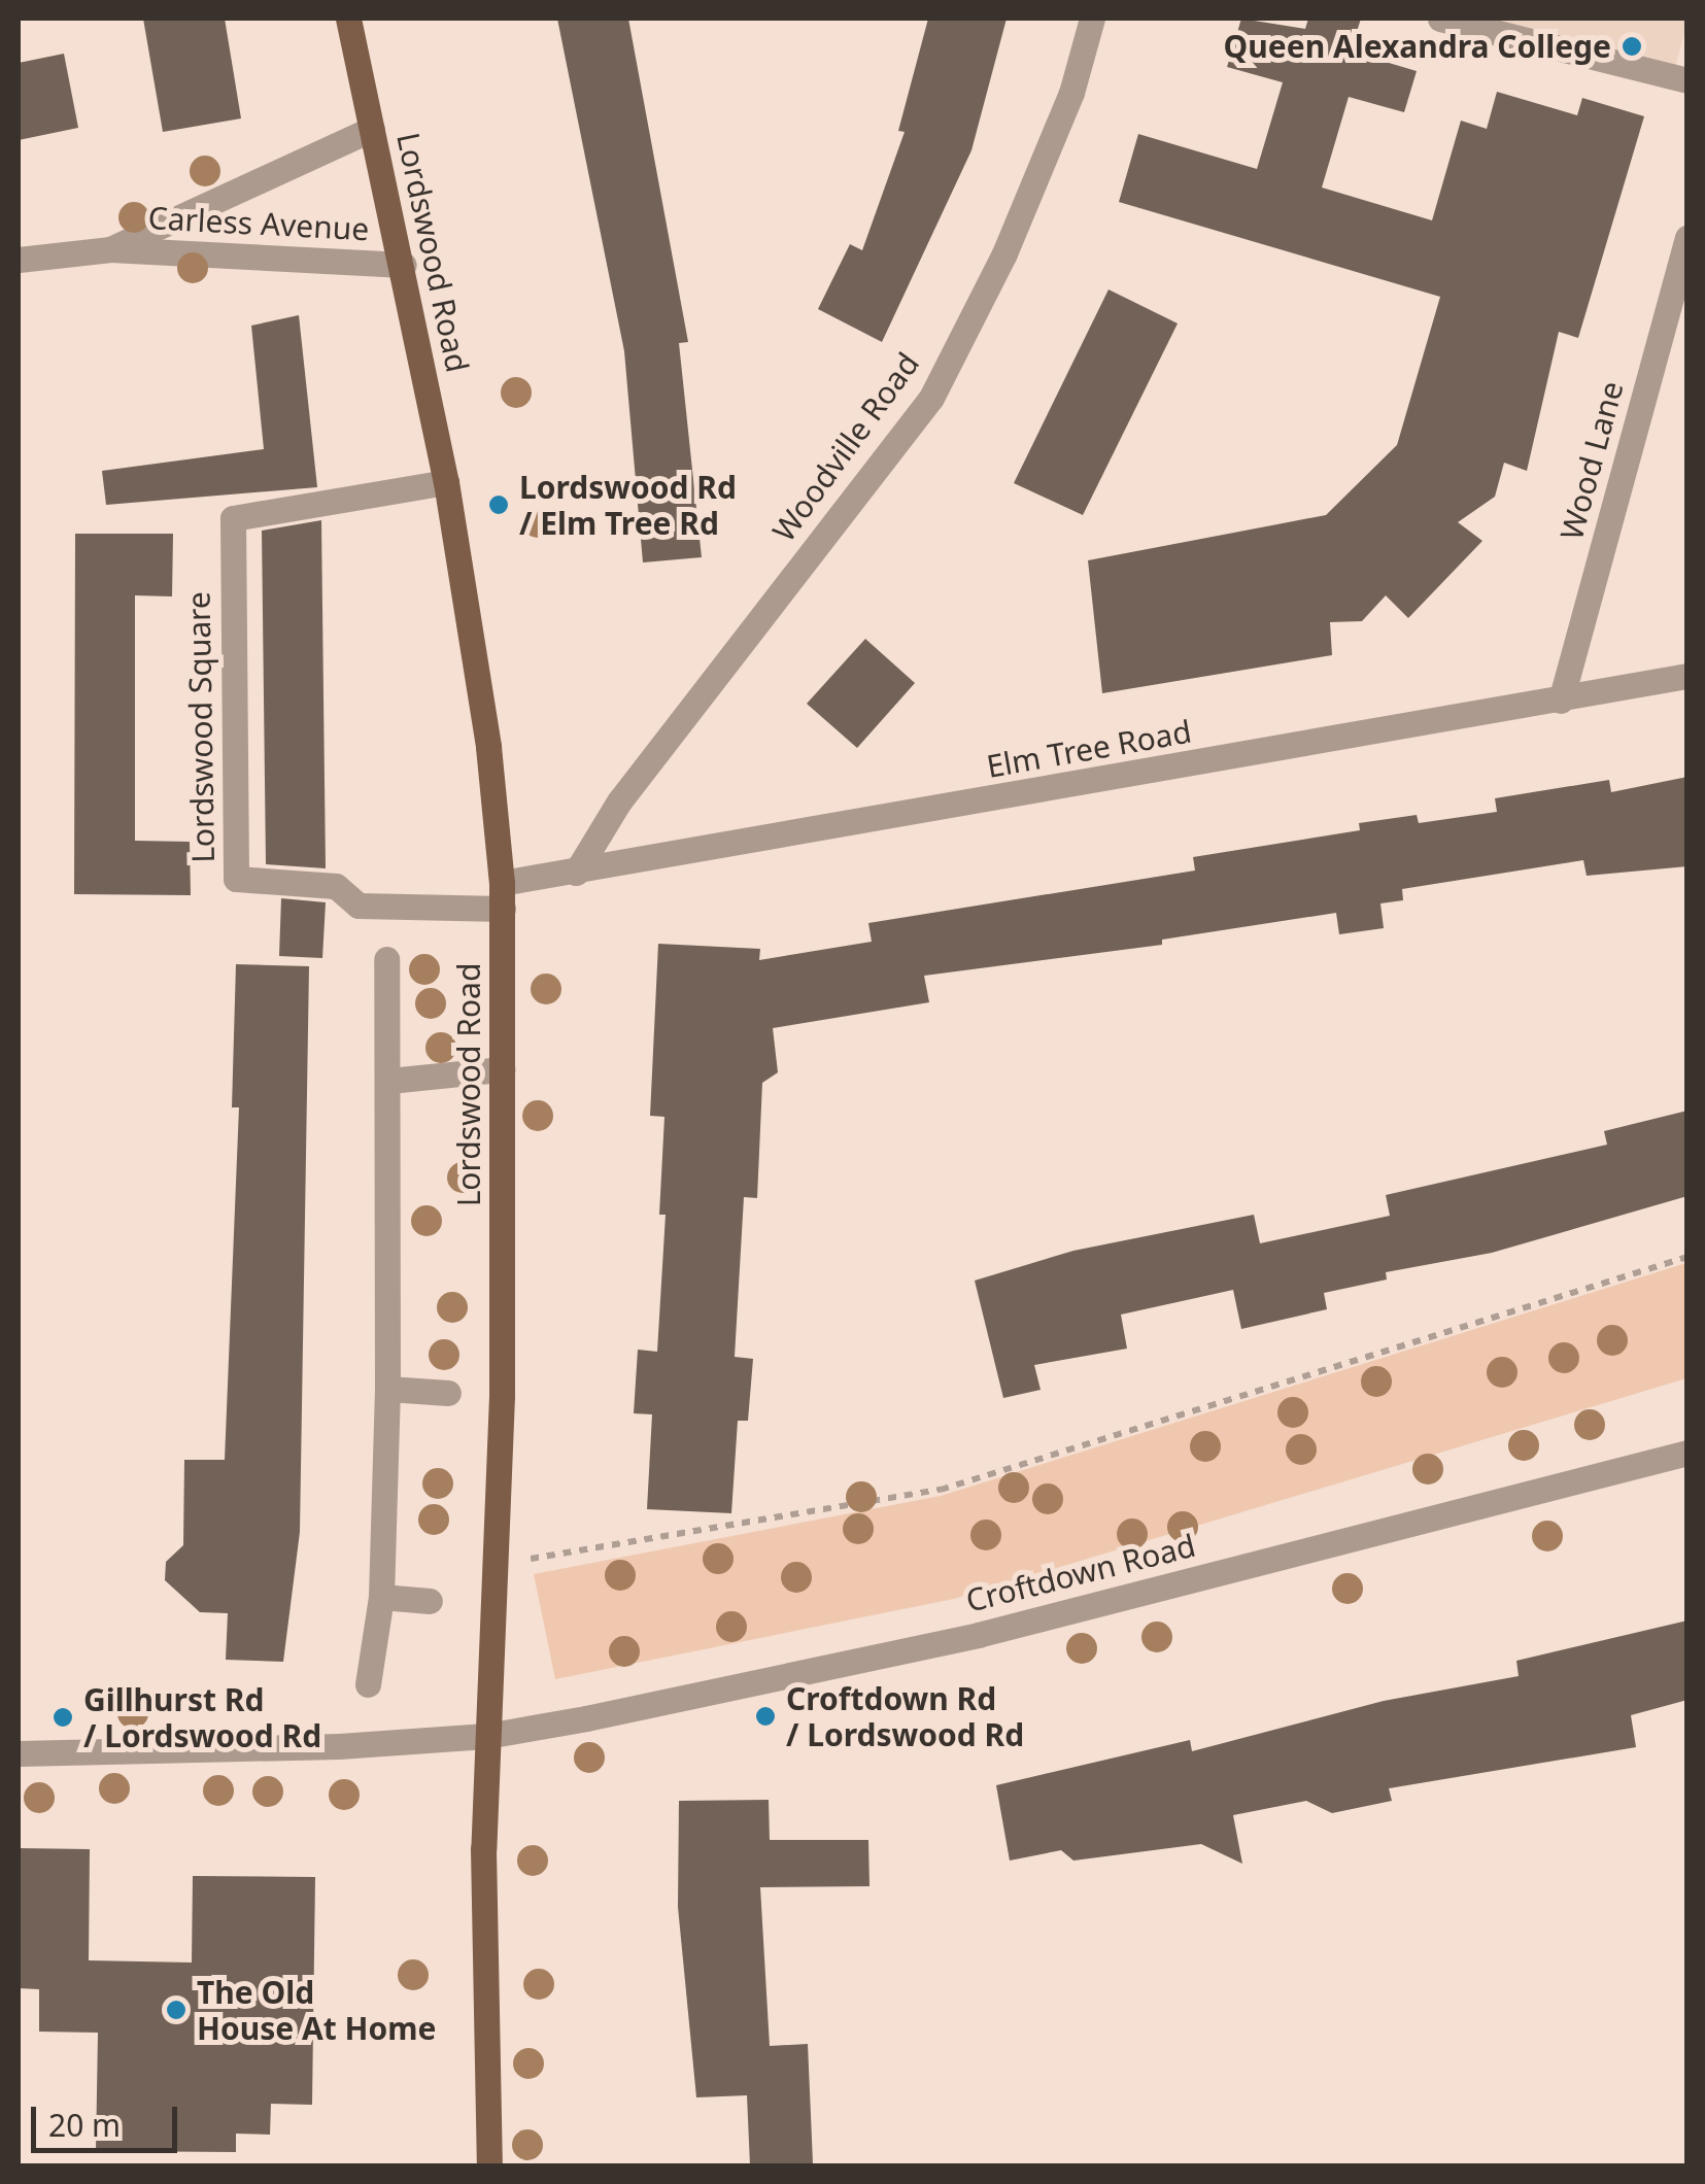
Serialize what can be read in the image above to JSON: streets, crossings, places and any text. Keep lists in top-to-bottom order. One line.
{"streets":{"main road":["Lordswood Road"],"street":["Carless Avenue","Woodville Road","Wood Lane","Lordswood Square","Elm Tree Road","Croftdown Road"]},"crossings":[["Carless Avenue","Lordswood Road"],["Lordswood Road","Lordswood Square"],["Lordswood Road","Elm Tree Road"],["Lordswood Road","Croftdown Road"],["Woodville Road","Elm Tree Road"],["Wood Lane","Elm Tree Road"],["Lordswood Square","Elm Tree Road"]],"places":["Queen Alexandra College","Lordswood Rd / Elm Tree Rd","Croftdown Rd / Lordswood Rd","Gillhurst Rd / Lordswood Rd","The Old House At Home"],"scale_bar":"20 m"}
